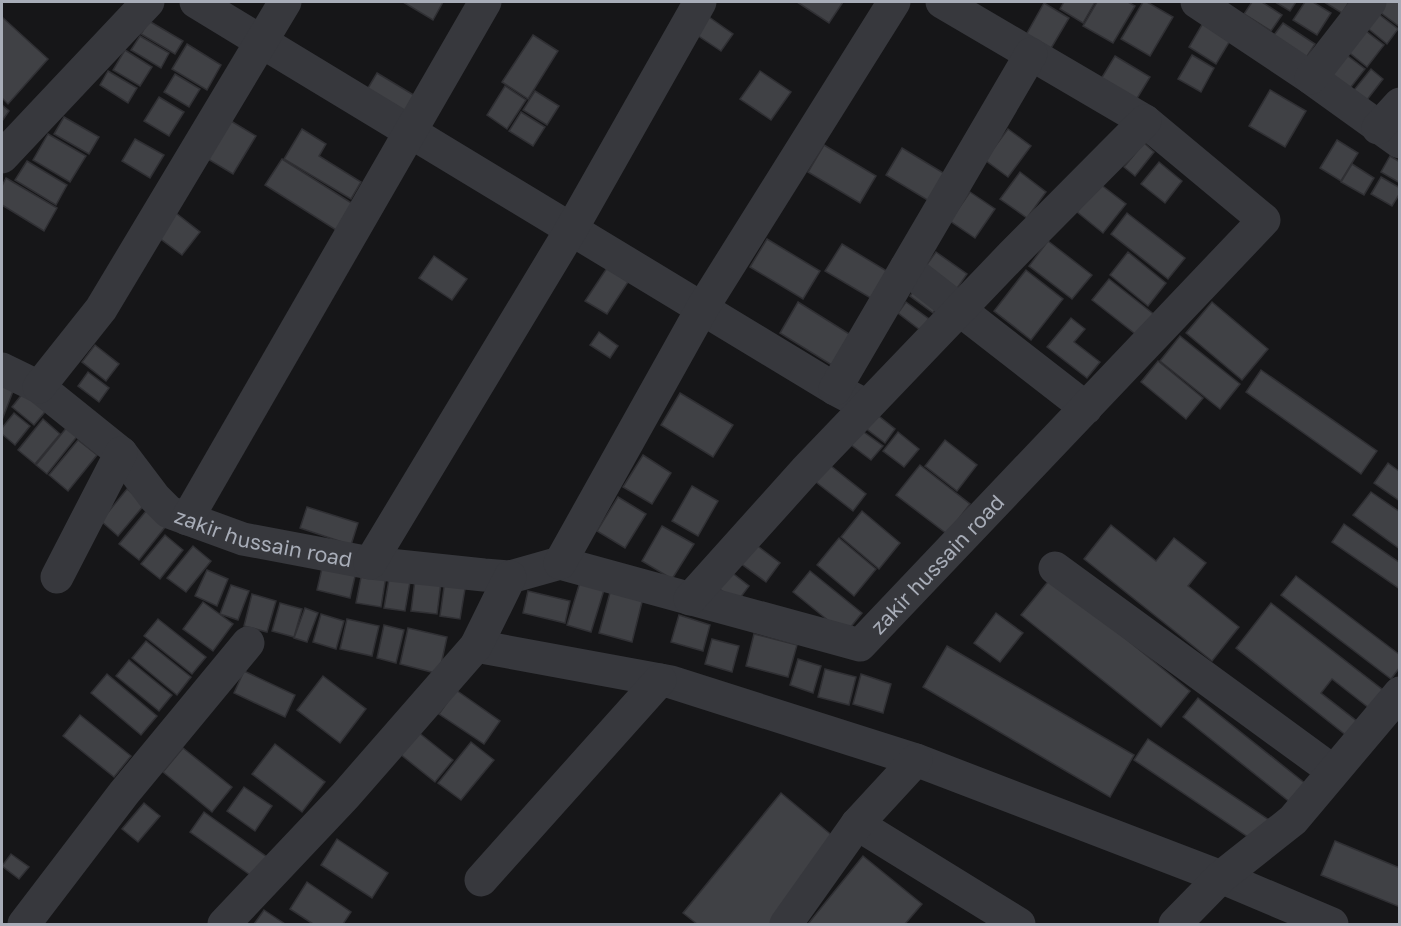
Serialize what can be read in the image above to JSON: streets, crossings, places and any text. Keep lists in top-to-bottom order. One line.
{"streets":{"street":["zakir hussain road"]}}
